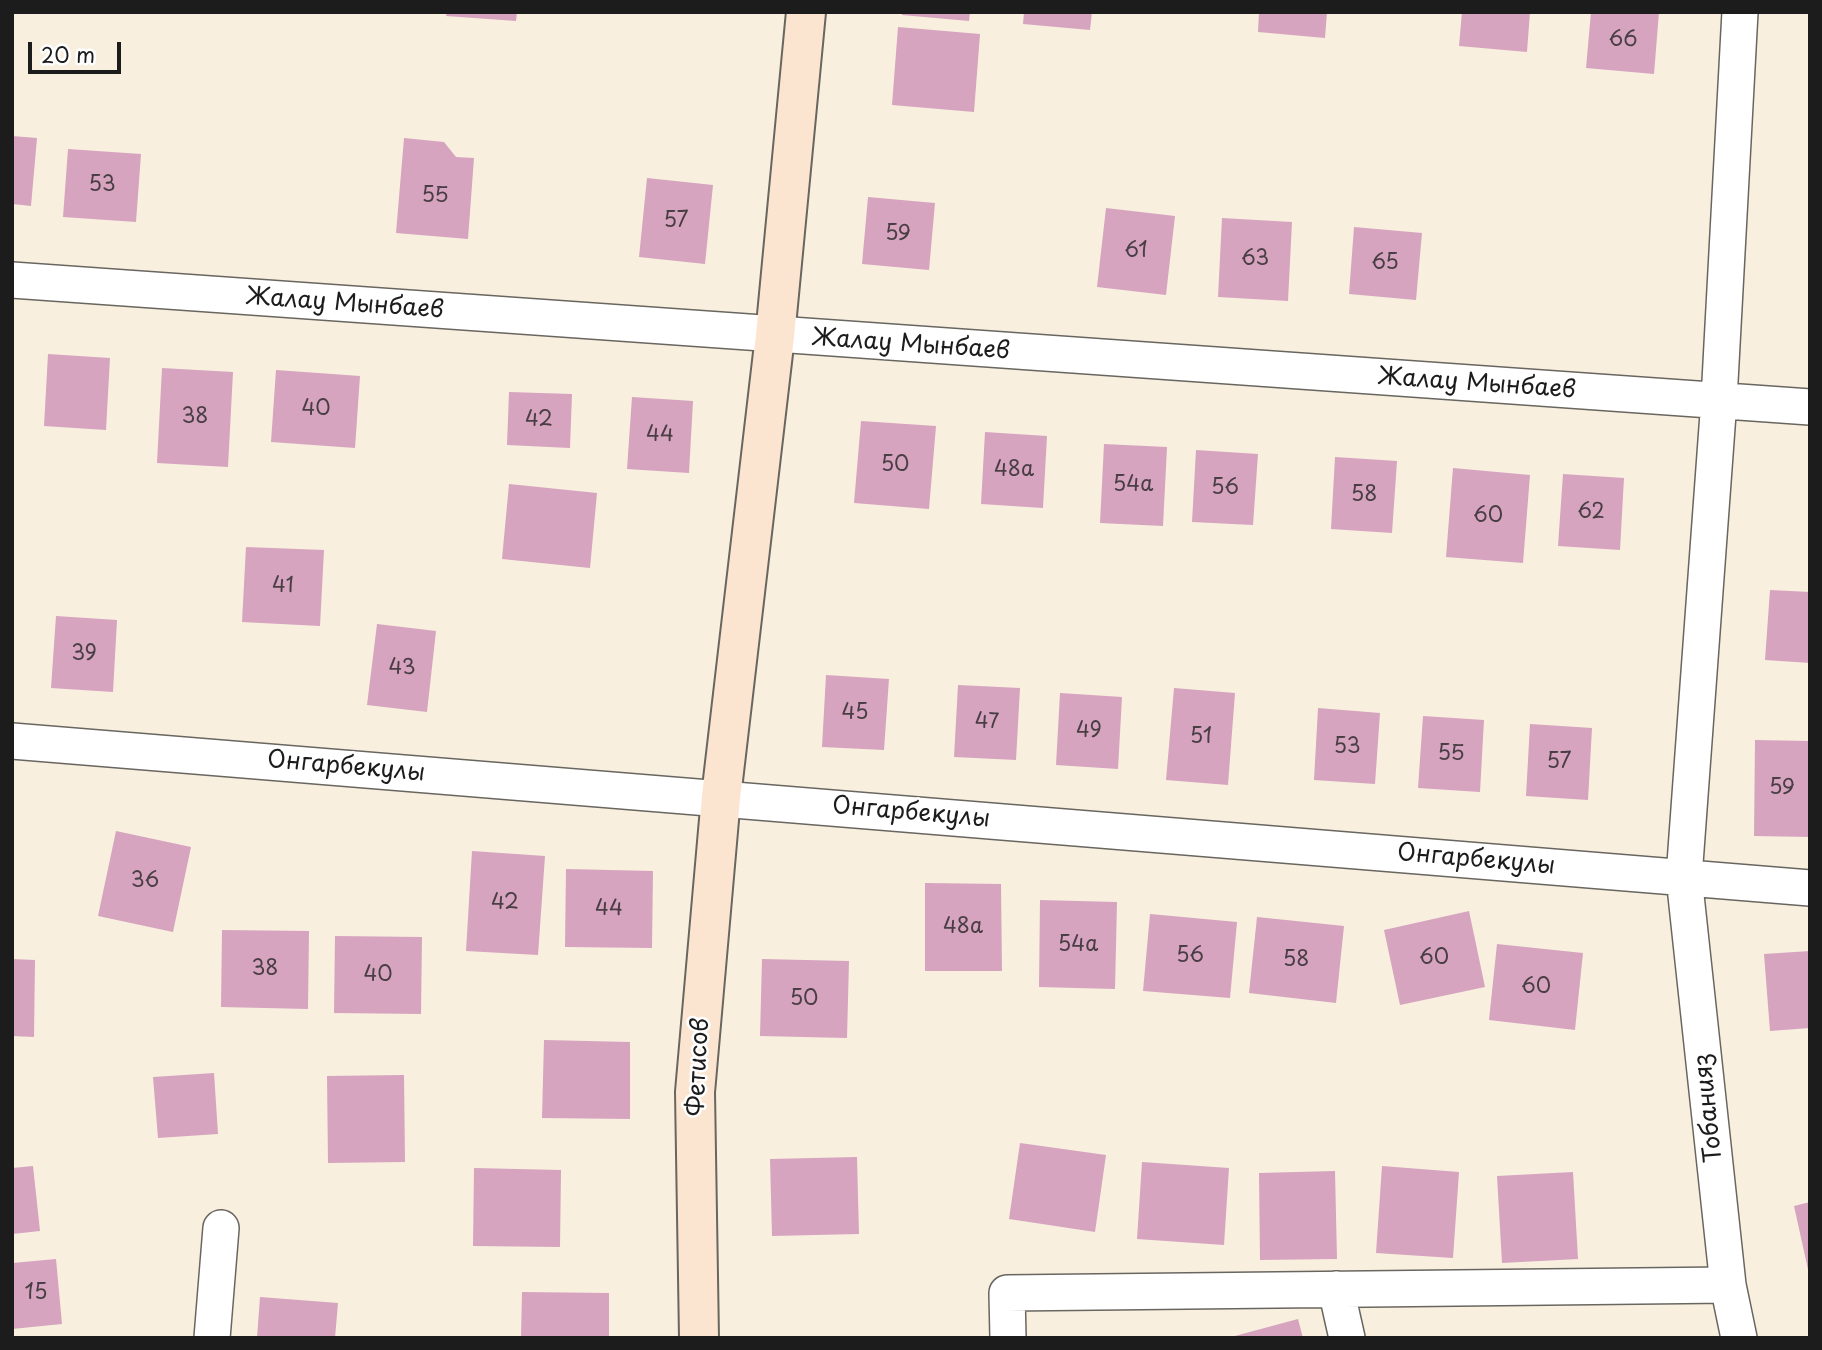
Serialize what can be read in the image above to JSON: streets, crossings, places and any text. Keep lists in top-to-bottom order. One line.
{"streets":{"street":["Жалау Мынбаев","Онгарбекулы","Фетисов","Тобанияз"]},"crossings":[["Жалау Мынбаев","Фетисов"],["Жалау Мынбаев","Тобанияз"],["Онгарбекулы","Фетисов"],["Онгарбекулы","Тобанияз"]],"house_numbers":["66","53","55","57","59","61","63","65","40","38","42","44","50","48а","54а","56","58","62","60","41","39","43","45","47","49","51","53","55","57","59","36","42","44","48а","54а","56","60","58","38","40","60","50","15"],"scale_bar":"20 m"}
